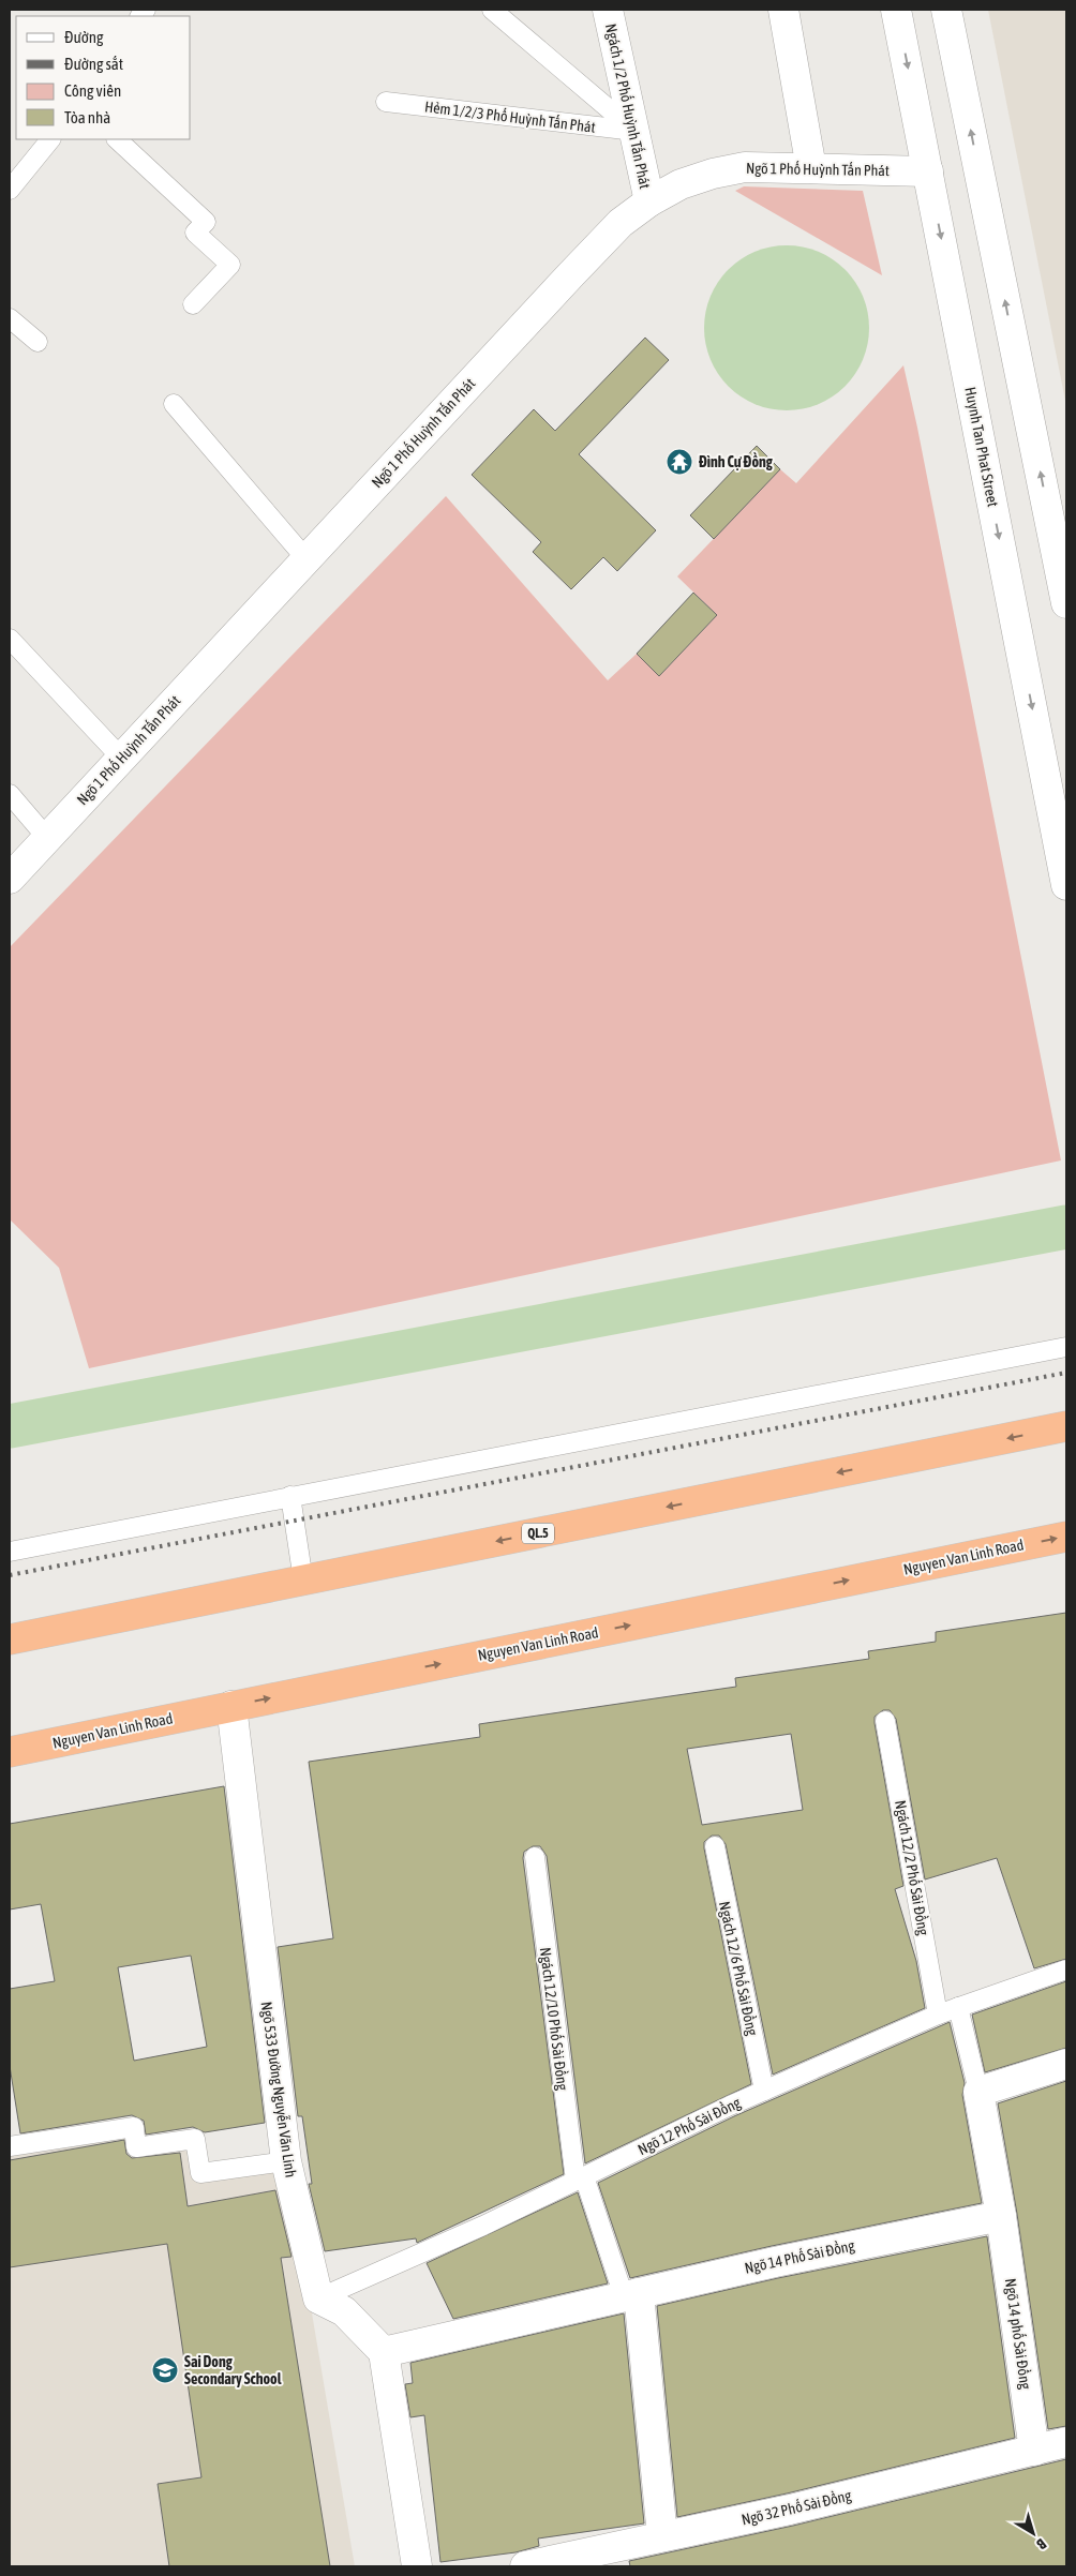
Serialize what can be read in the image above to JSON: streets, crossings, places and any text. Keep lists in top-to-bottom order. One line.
{"streets":{"highway":["QL.5","Nguyen Van Linh Road"],"street":["Ngách 1/2 Phố Huỳnh Tấn Phát","Ngõ 1 Phố Huỳnh Tấn Phát","Huynh Tan Phat Street","Ngõ 533 Đường Nguyễn Văn Linh","Ngõ 14 Phố Sài Đồng","Ngõ 14 phố Sài Đồng","Ngõ 32 Phố Sài Đồng"],"lane":["Hẻm 1/2/3 Phố Huỳnh Tấn Phát","Ngách 12/2 Phố Sài Đồng","Ngách 12/6 Phố Sài Đồng","Ngách 12/10 Phố Sài Đồng","Ngõ 12 Phố Sài Đồng"]},"crossings":[["Ngách 1/2 Phố Huỳnh Tấn Phát","Hẻm 1/2/3 Phố Huỳnh Tấn Phát"],["Ngách 1/2 Phố Huỳnh Tấn Phát","Ngõ 1 Phố Huỳnh Tấn Phát"],["Ngõ 1 Phố Huỳnh Tấn Phát","Huynh Tan Phat Street"],["Nguyen Van Linh Road","Ngõ 533 Đường Nguyễn Văn Linh"],["Ngách 12/2 Phố Sài Đồng","Ngõ 12 Phố Sài Đồng"],["Ngách 12/6 Phố Sài Đồng","Ngõ 12 Phố Sài Đồng"],["Ngách 12/10 Phố Sài Đồng","Ngõ 12 Phố Sài Đồng"],["Ngách 12/10 Phố Sài Đồng","Ngõ 14 Phố Sài Đồng"],["Ngõ 533 Đường Nguyễn Văn Linh","Ngõ 12 Phố Sài Đồng"],["Ngõ 14 Phố Sài Đồng","Ngõ 14 phố Sài Đồng"],["Ngõ 14 phố Sài Đồng","Ngõ 32 Phố Sài Đồng"]],"places":{"temple":["Đình Cự Đồng"],"school or university":["Sai Dong Secondary School"]},"legend":["Đường","Đường sắt","Công viên","Tòa nhà"],"north":"bottom right"}
